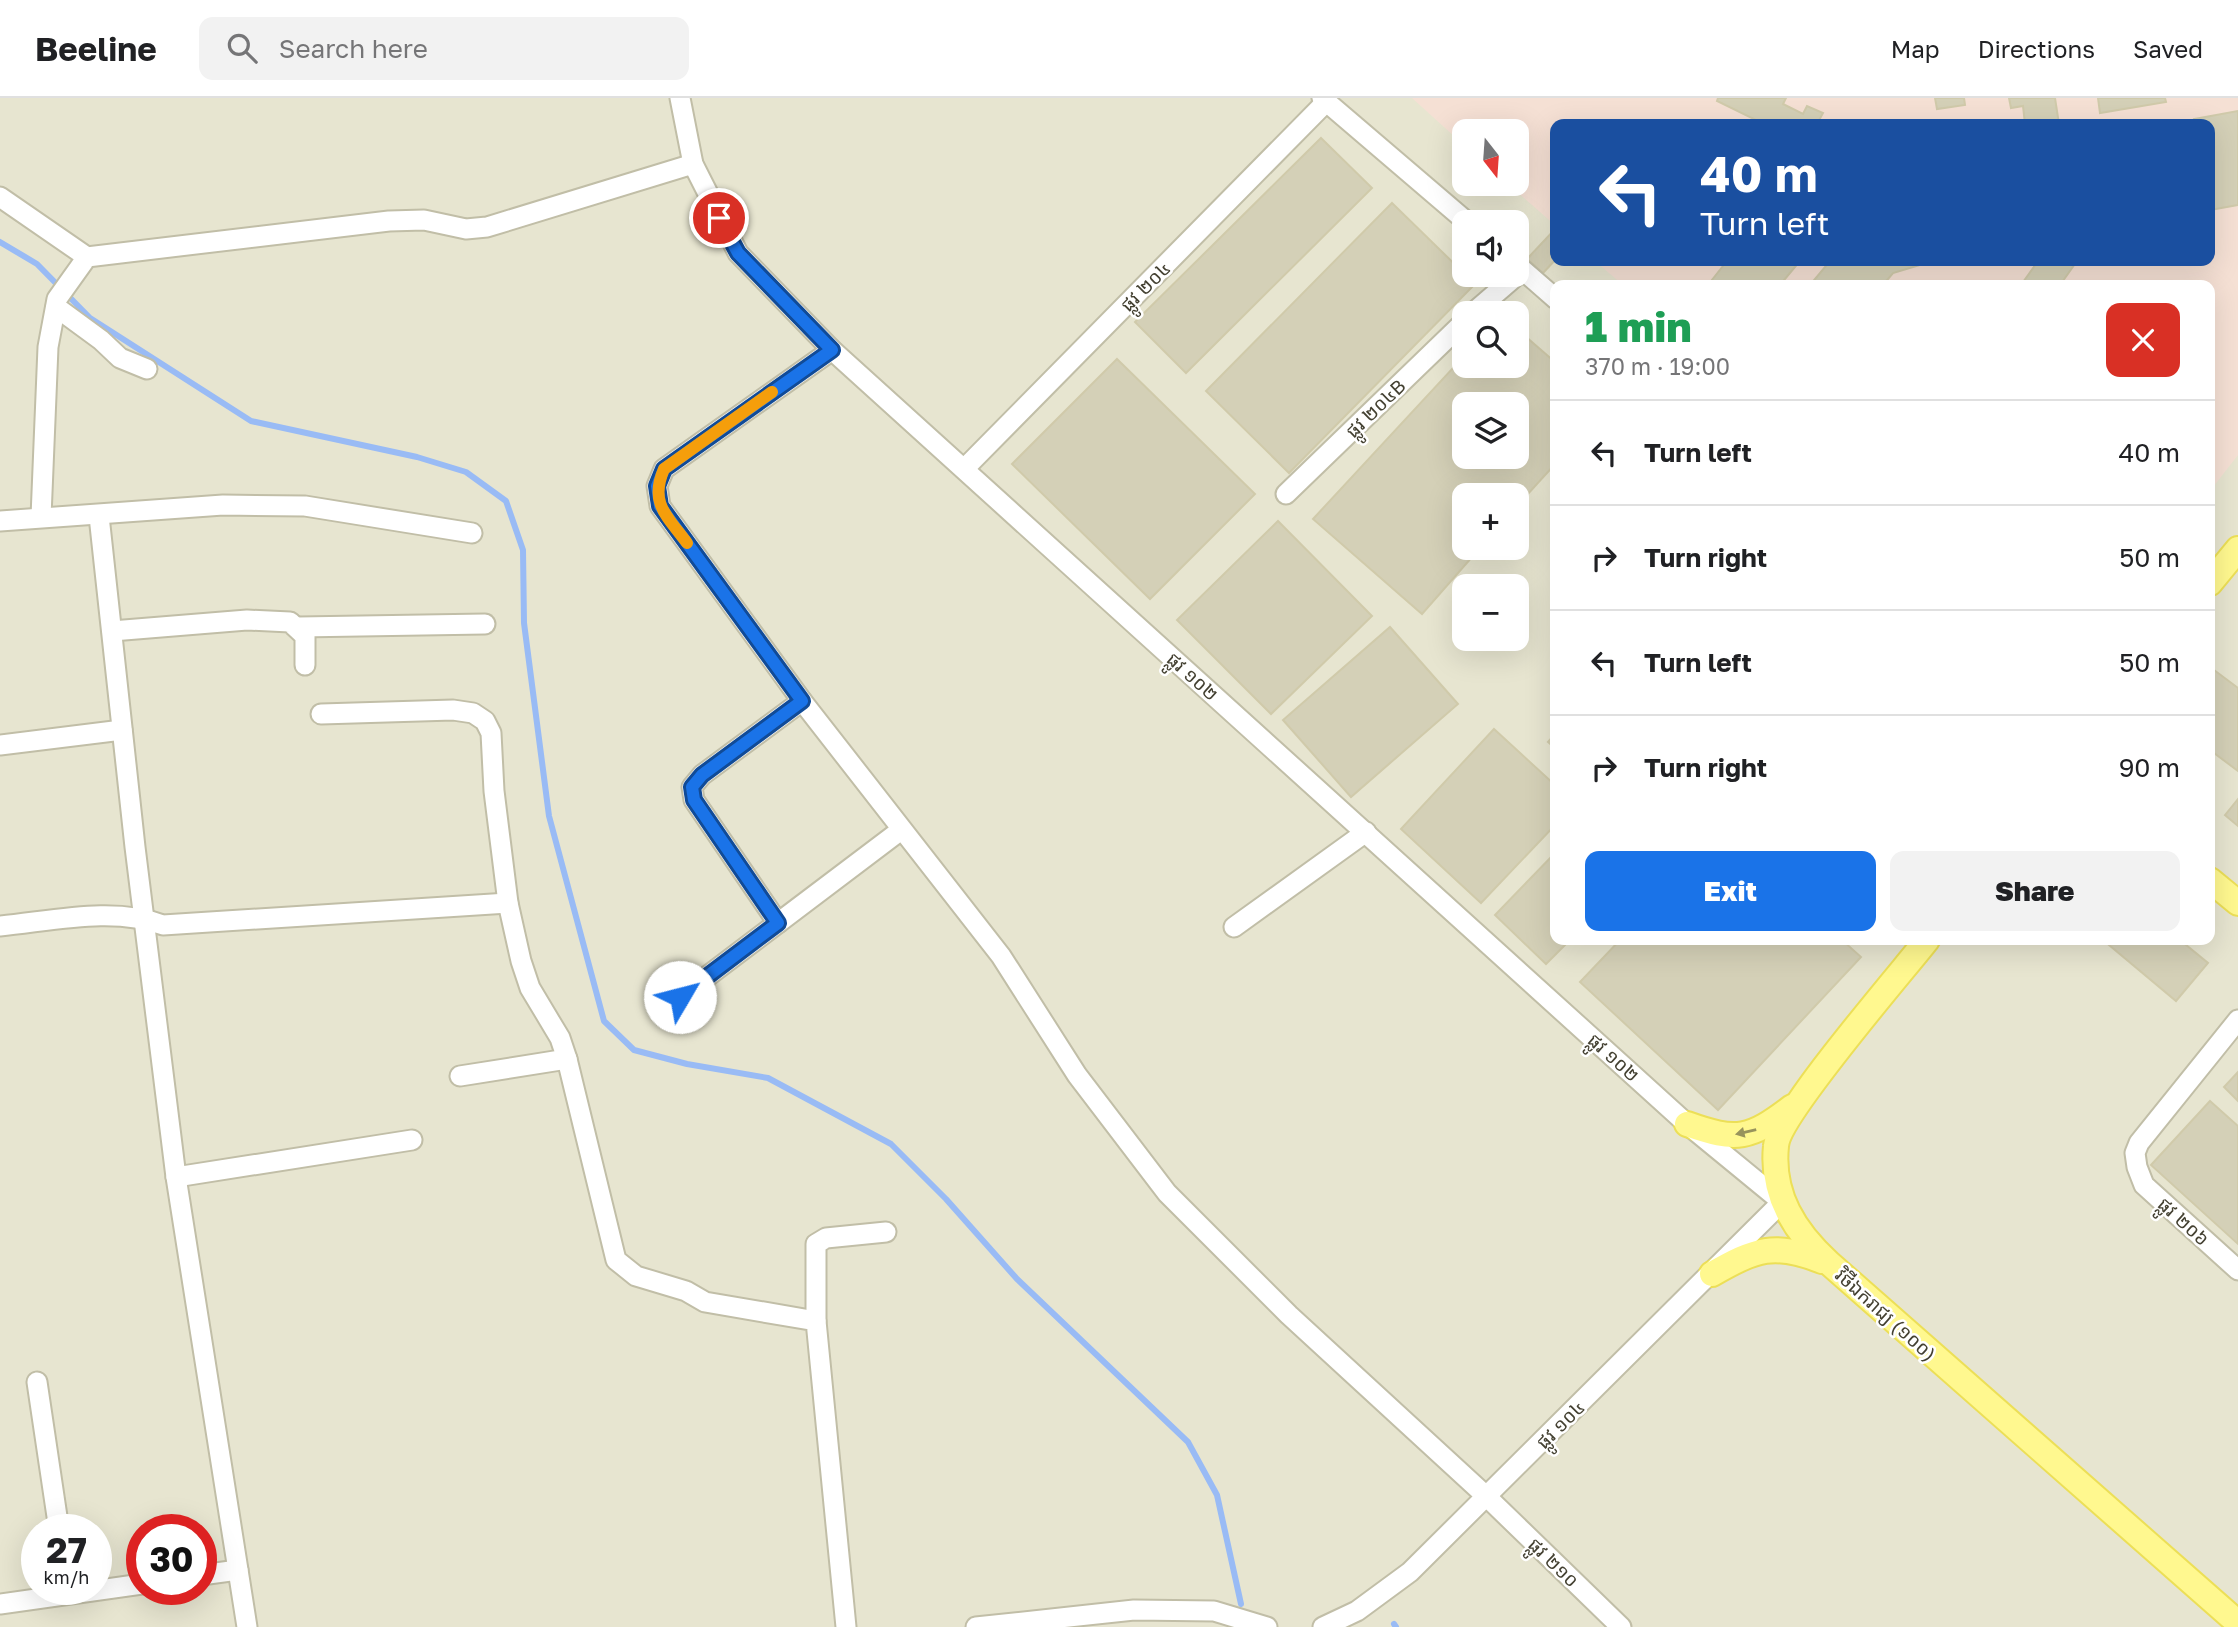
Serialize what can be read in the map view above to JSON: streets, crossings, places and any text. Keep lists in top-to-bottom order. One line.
{"streets":{"main road":["វិថីឯករាជ្យ (១០០)"],"street":["ផ្លូវ ២០៤","ផ្លូវ ២០៤B","ផ្លូវ ១០២","ផ្លូវ ២០៦","ផ្លូវ ១០៤","ផ្លូវ ២១០"]},"crossings":[["ផ្លូវ ២០៤","ផ្លូវ ១០២"],["ផ្លូវ ១០២","វិថីឯករាជ្យ (១០០)"],["ផ្លូវ ១០២","ផ្លូវ ១០៤"],["ផ្លូវ ១០២","ផ្លូវ ២១០"],["វិថីឯករាជ្យ (១០០)","ផ្លូវ ១០៤"],["ផ្លូវ ១០៤","ផ្លូវ ២១០"]],"north":"bottom","page":{"header":"Beeline","search":"Search here","nav":["Map","Directions","Saved"],"map_buttons":["+","−"],"turn":["40 m","Turn left"],"heading":["1 min","370 m · 19:00"],"list":[{"name":"Turn left","value":"40 m"},{"name":"Turn right","value":"50 m"},{"name":"Turn left","value":"50 m"},{"name":"Turn right","value":"90 m"}],"buttons":["Exit","Share"],"speed":"27 km/h","limit":"30"}}
